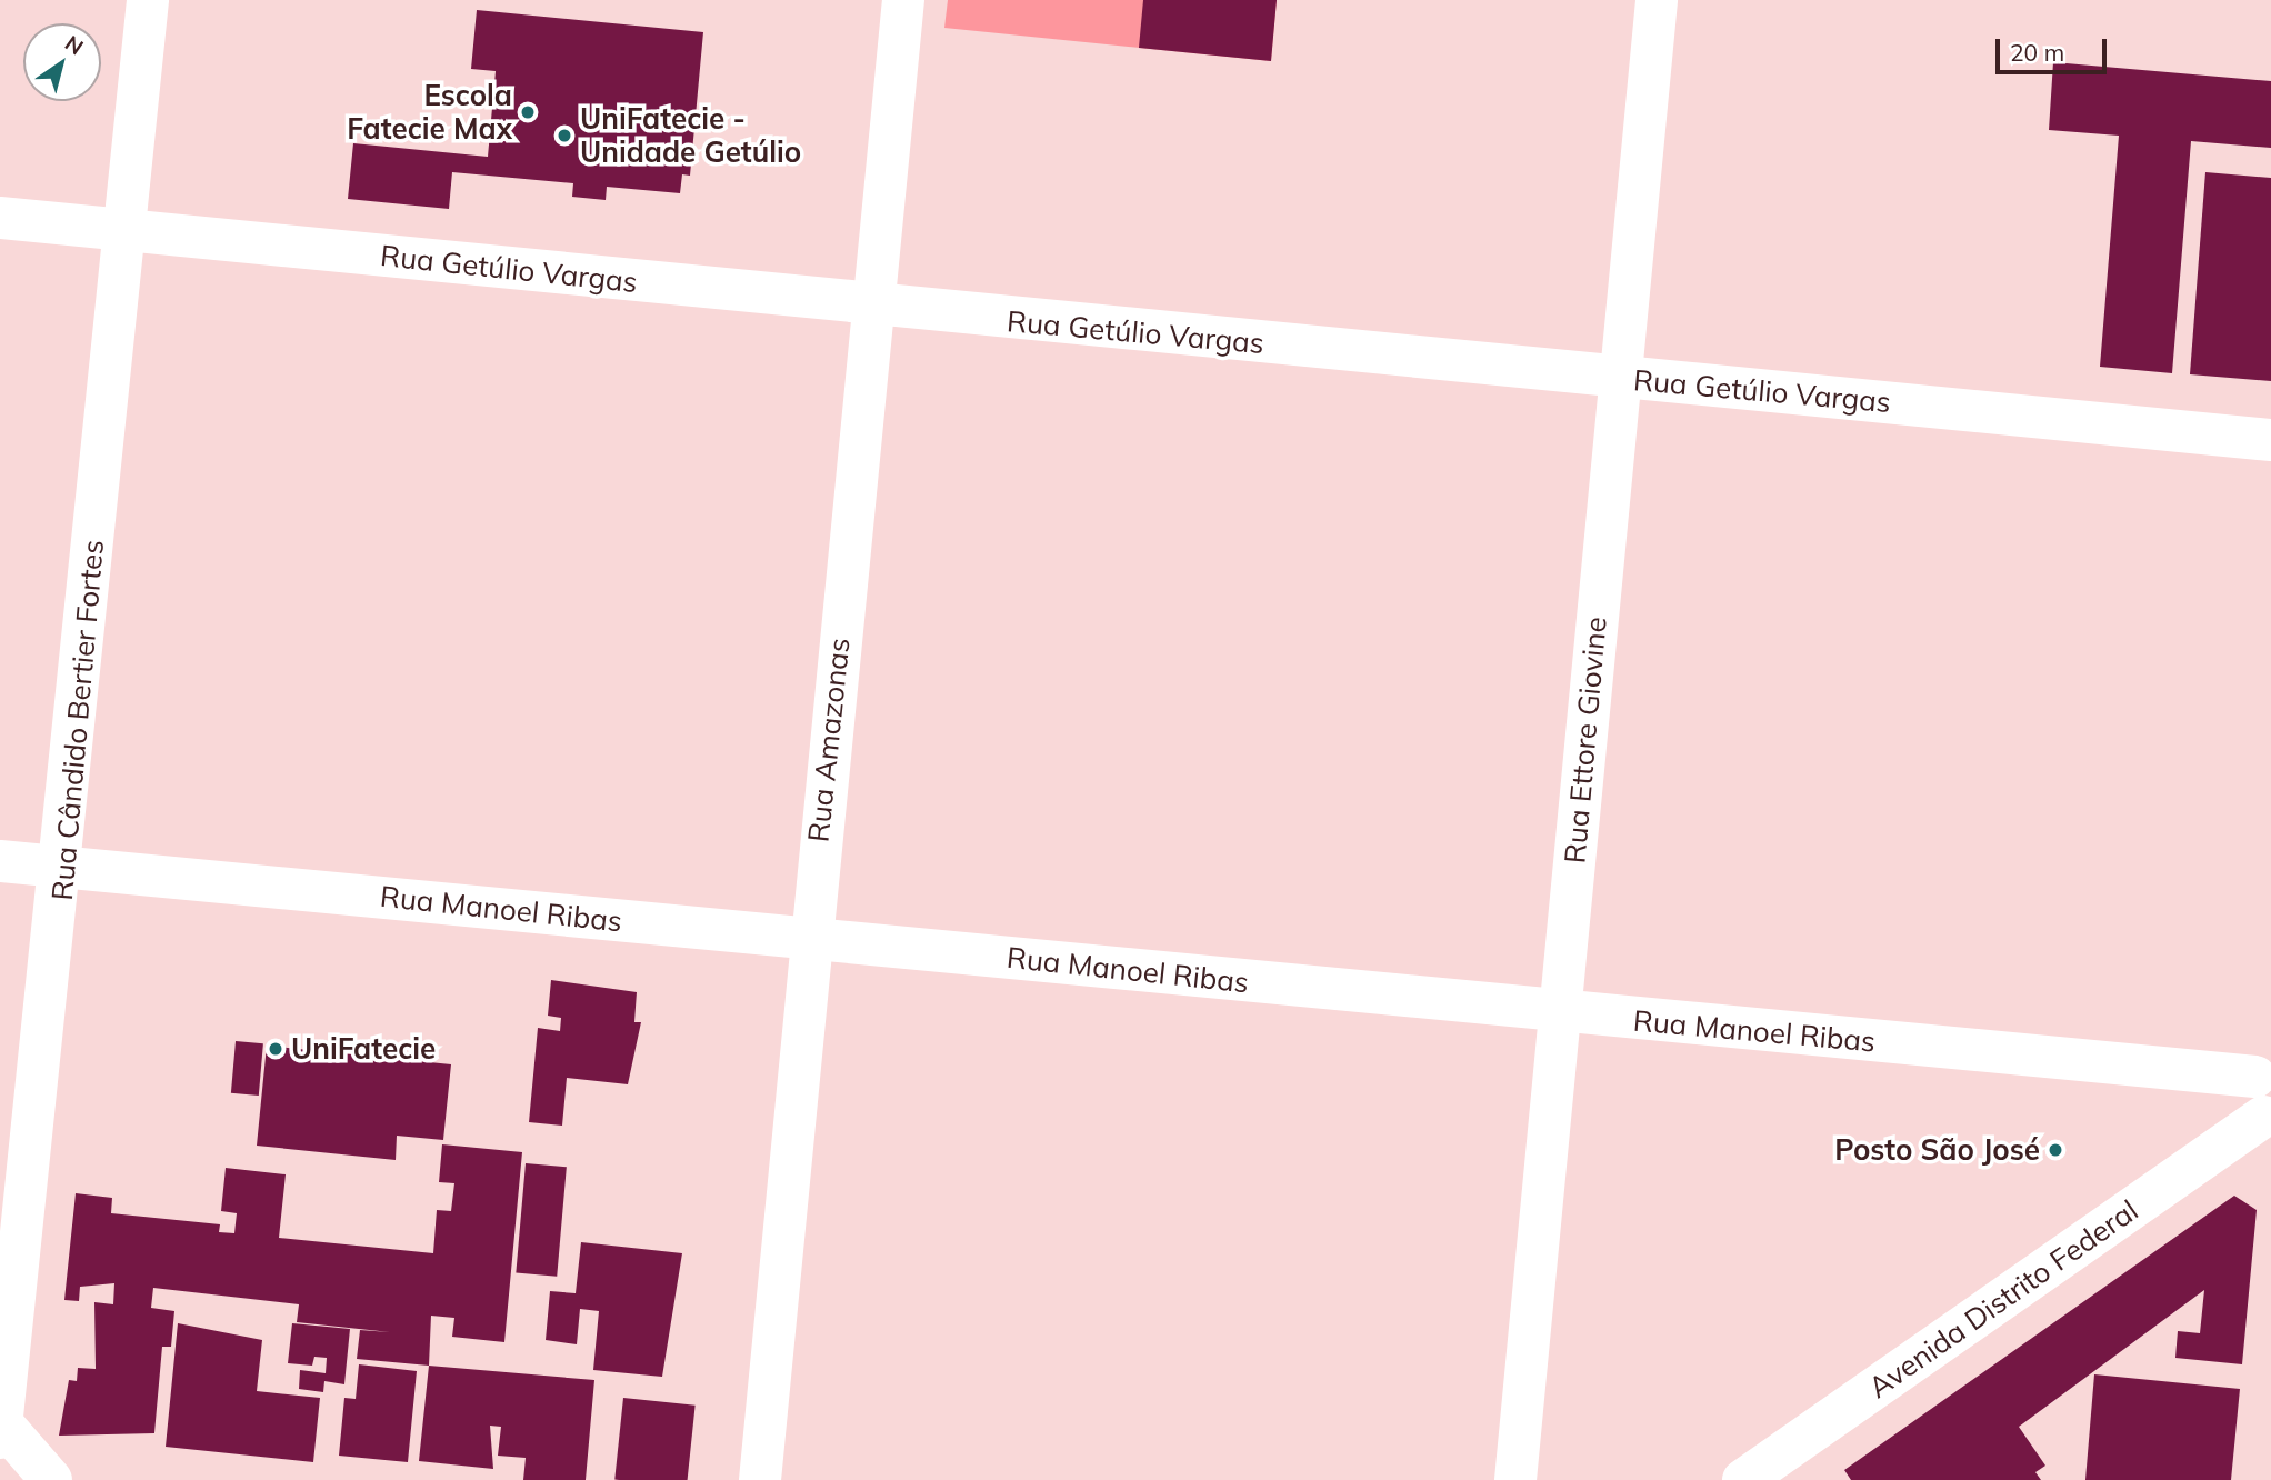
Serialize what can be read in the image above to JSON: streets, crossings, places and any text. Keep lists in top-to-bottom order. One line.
{"streets":{"street":["Rua Getúlio Vargas","Rua Cândido Bertier Fortes","Rua Amazonas","Rua Ettore Giovine","Rua Manoel Ribas","Avenida Distrito Federal"]},"crossings":[["Rua Getúlio Vargas","Rua Cândido Bertier Fortes"],["Rua Getúlio Vargas","Rua Amazonas"],["Rua Getúlio Vargas","Rua Ettore Giovine"],["Rua Cândido Bertier Fortes","Rua Manoel Ribas"],["Rua Amazonas","Rua Manoel Ribas"],["Rua Ettore Giovine","Rua Manoel Ribas"],["Rua Manoel Ribas","Avenida Distrito Federal"]],"places":["Escola Fatecie Max","UniFatecie - Unidade Getúlio","UniFatecie","Posto São José"],"scale_bar":"20 m","north":"top right"}
